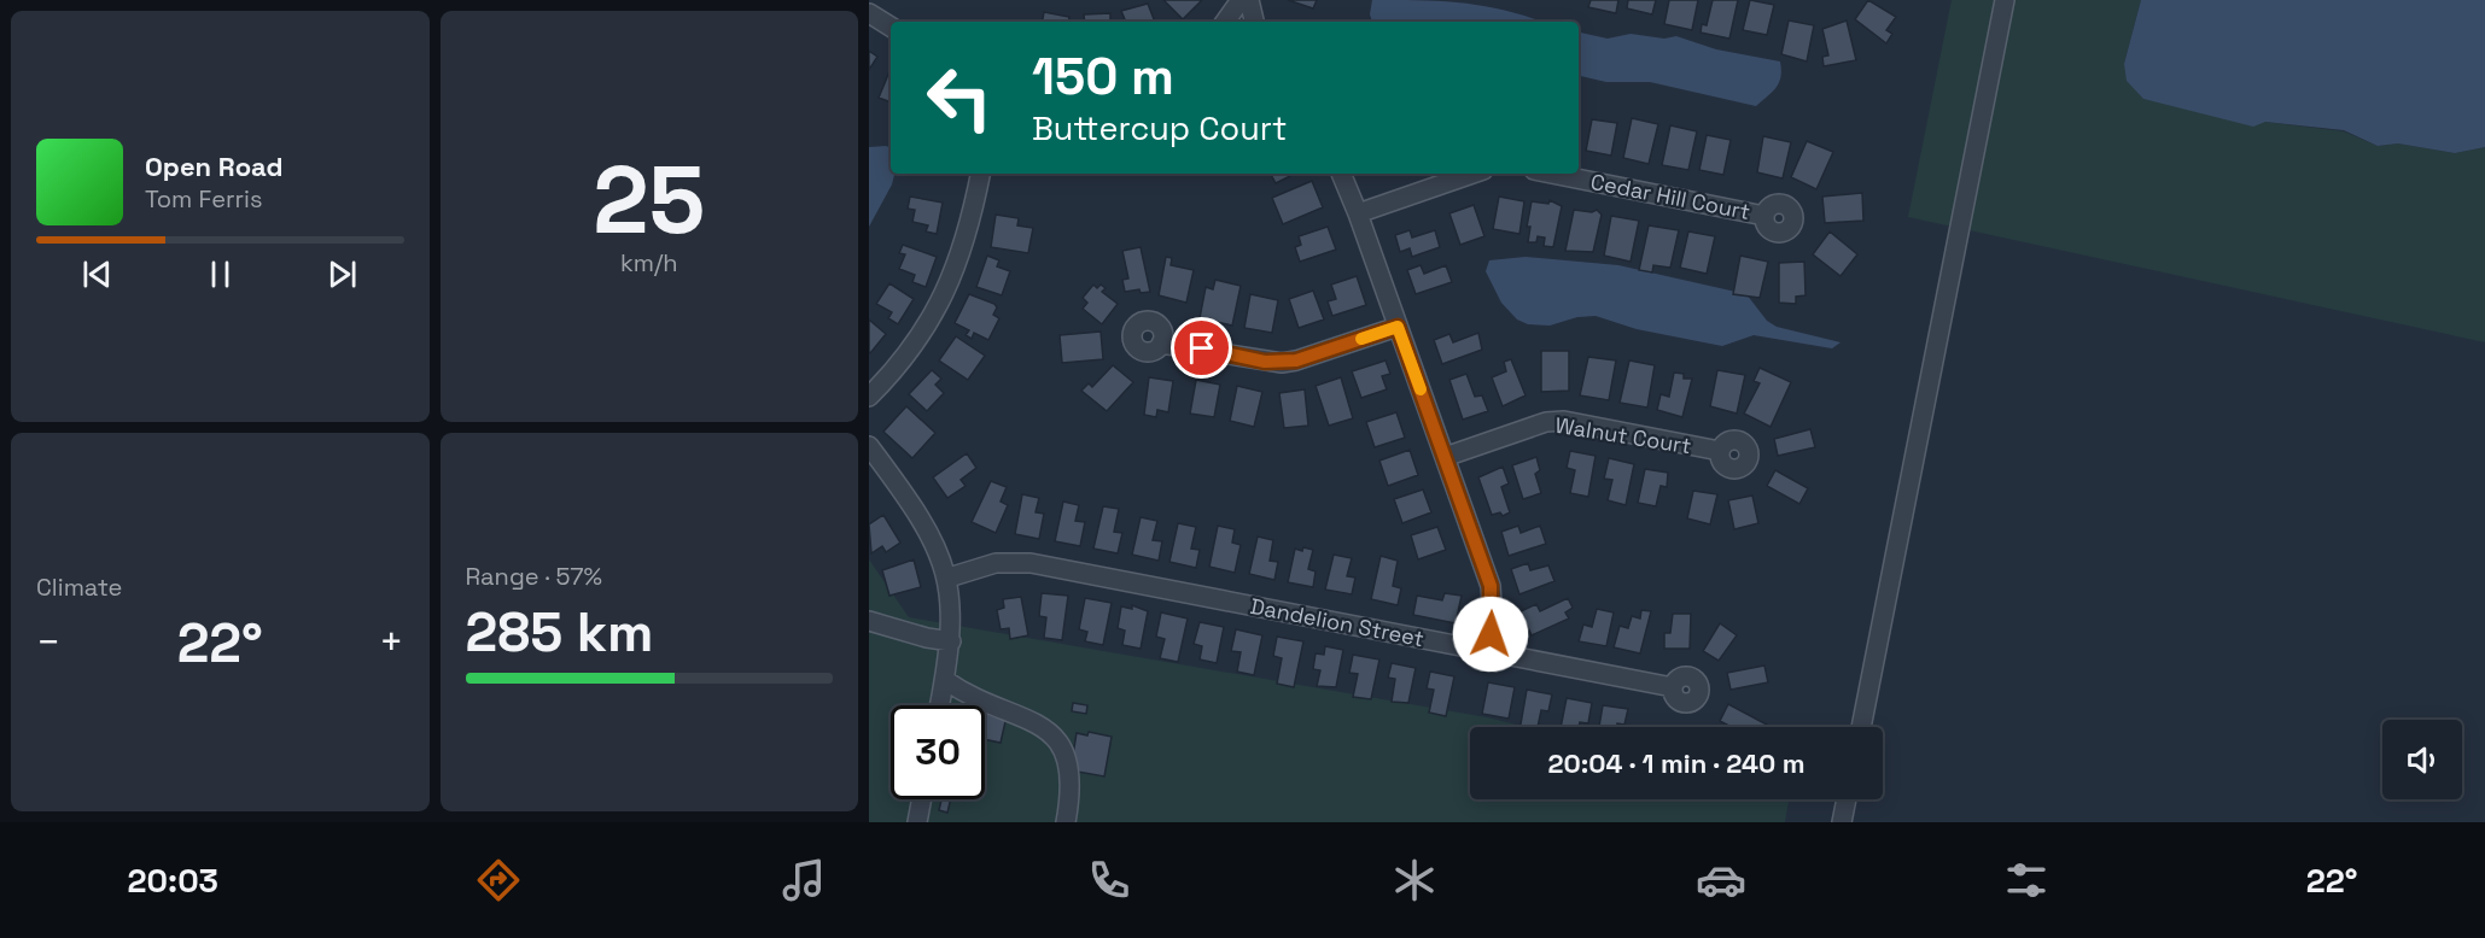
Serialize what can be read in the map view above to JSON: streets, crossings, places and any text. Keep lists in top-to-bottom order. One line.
{"streets":{"street":["Cedar Hill Court","Walnut Court","Dandelion Street"]},"page":{"tile":[["25","km/h"],"Climate",["Range · 57%","285 km"]],"turn":["150 m","Buttercup Court"],"song":["Open Road","Tom Ferris"],"heat":["−","22°","+"],"limit":"30","trip":"20:04 · 1 min · 240 m","tabs":["20:03","22°"]}}
